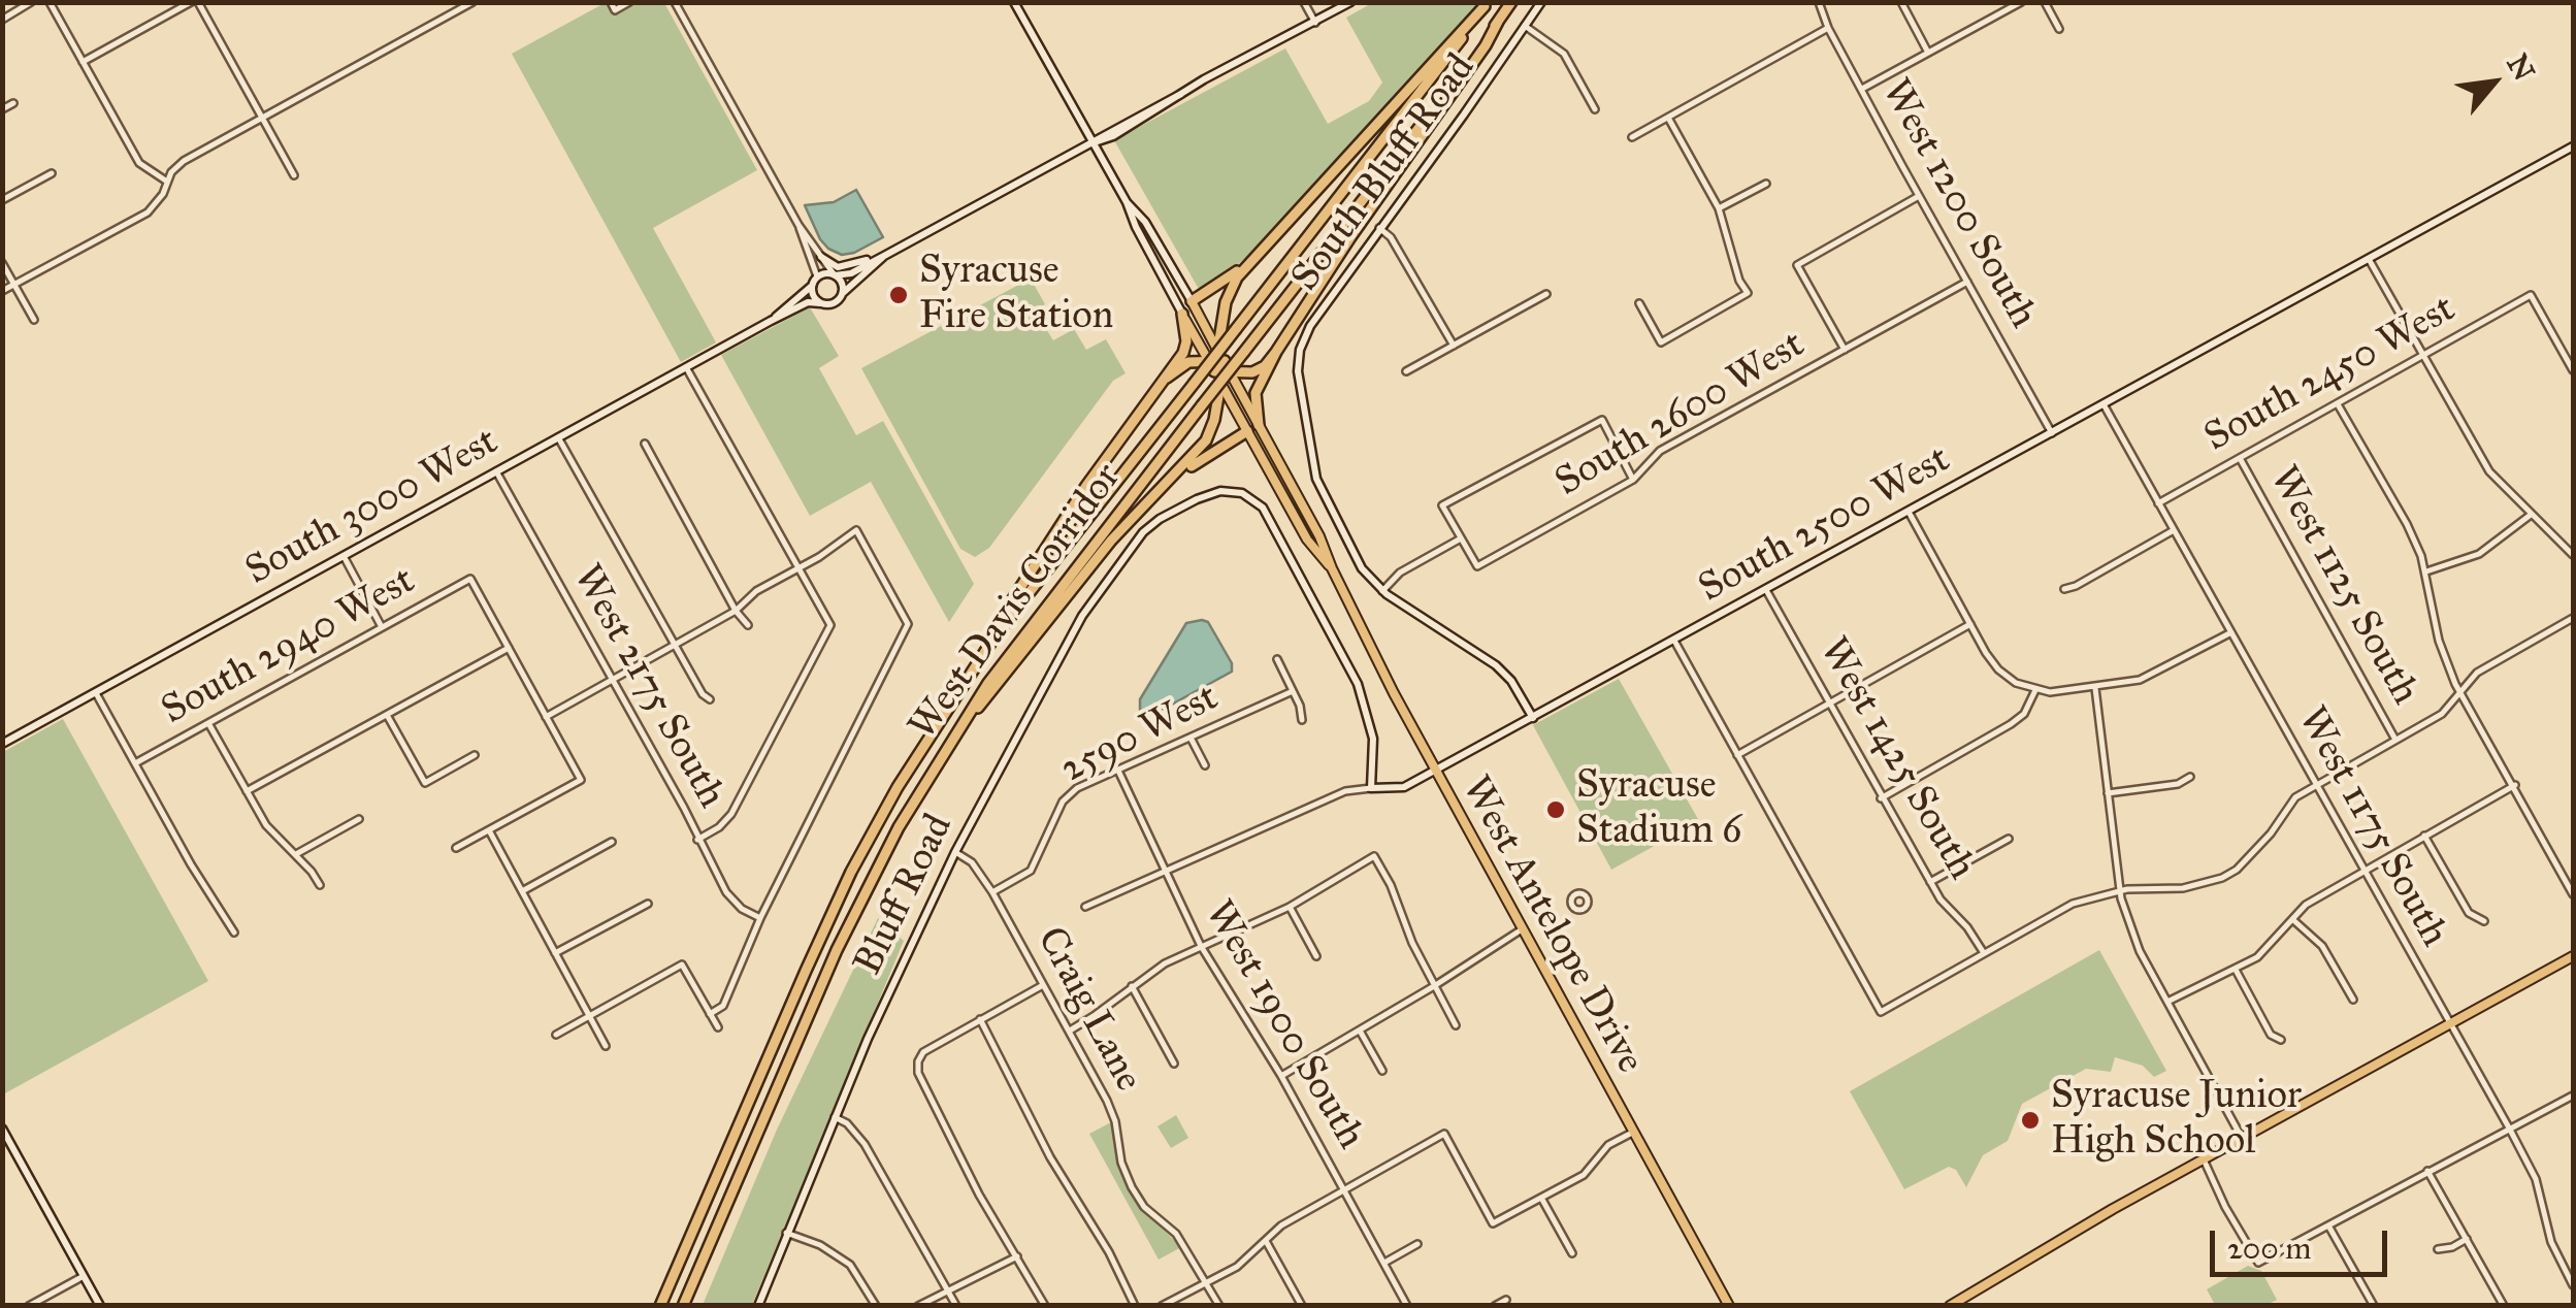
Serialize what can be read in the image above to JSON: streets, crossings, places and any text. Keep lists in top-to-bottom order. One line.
{"streets":{"highway":["West Davis Corridor"],"main road":["West Antelope Drive"],"street":["South Bluff Road","West 1200 South","South 2450 West","South 2600 West","South 3000 West","South 2500 West","West 1125 South","South 2940 West","West 2175 South","2590 West","West 1425 South","West 1175 South","Bluff Road","Craig Lane","West 1900 South"]},"crossings":[["West 1200 South","South 2600 West"],["West 1200 South","South 2500 West"],["South 2450 West","West 1125 South"],["South 2450 West","West 1175 South"],["South 3000 West","West 2175 South"],["South 2500 West","West 1425 South"],["South 2500 West","West 1175 South"],["South 2500 West","Bluff Road"],["South 2500 West","West Antelope Drive"],["South 2500 West","West 1900 South"],["2590 West","Craig Lane"],["2590 West","West 1900 South"],["Bluff Road","Craig Lane"]],"places":["Syracuse Fire Station","Syracuse Stadium 6","Syracuse Junior High School"],"scale_bar":"200 m","north":"top right"}
